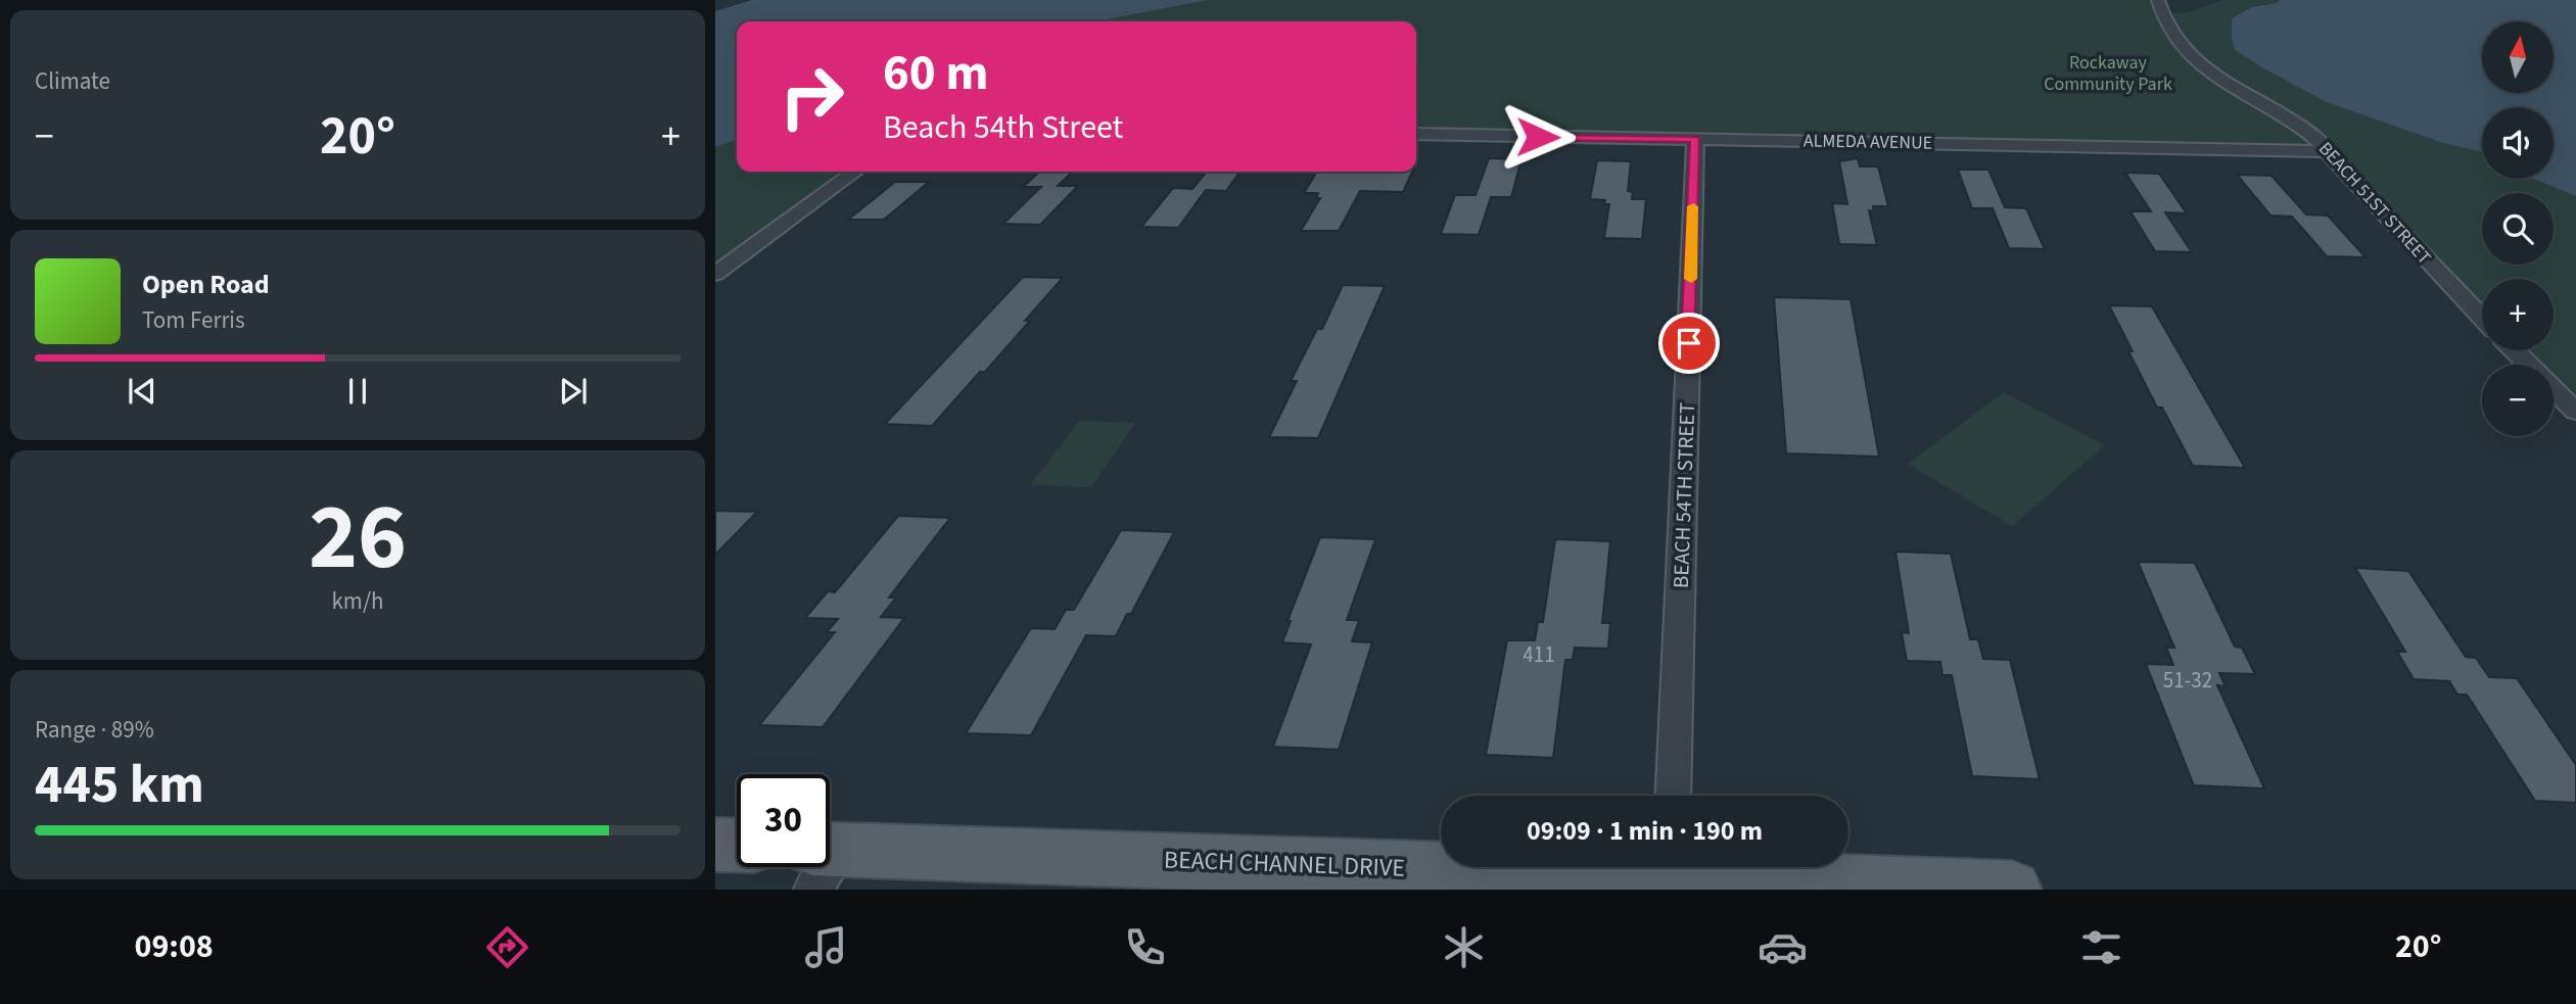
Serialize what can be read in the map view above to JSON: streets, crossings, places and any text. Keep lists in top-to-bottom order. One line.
{"streets":{"main road":["BEACH CHANNEL DRIVE"],"street":["ALMEDA AVENUE","BEACH 51ST STREET","BEACH 54TH STREET"]},"crossings":[["ALMEDA AVENUE","BEACH 51ST STREET"],["ALMEDA AVENUE","BEACH 54TH STREET"]],"parks":["Rockaway Community Park"],"house_numbers":["411","51-32"],"north":"top","page":{"tile":["Climate",["26","km/h"],["Range · 89%","445 km"]],"map_buttons":["+","−"],"turn":["60 m","Beach 54th Street"],"heat":["−","20°","+"],"song":["Open Road","Tom Ferris"],"limit":"30","trip":"09:09 · 1 min · 190 m","tabs":["09:08","20°"]}}
